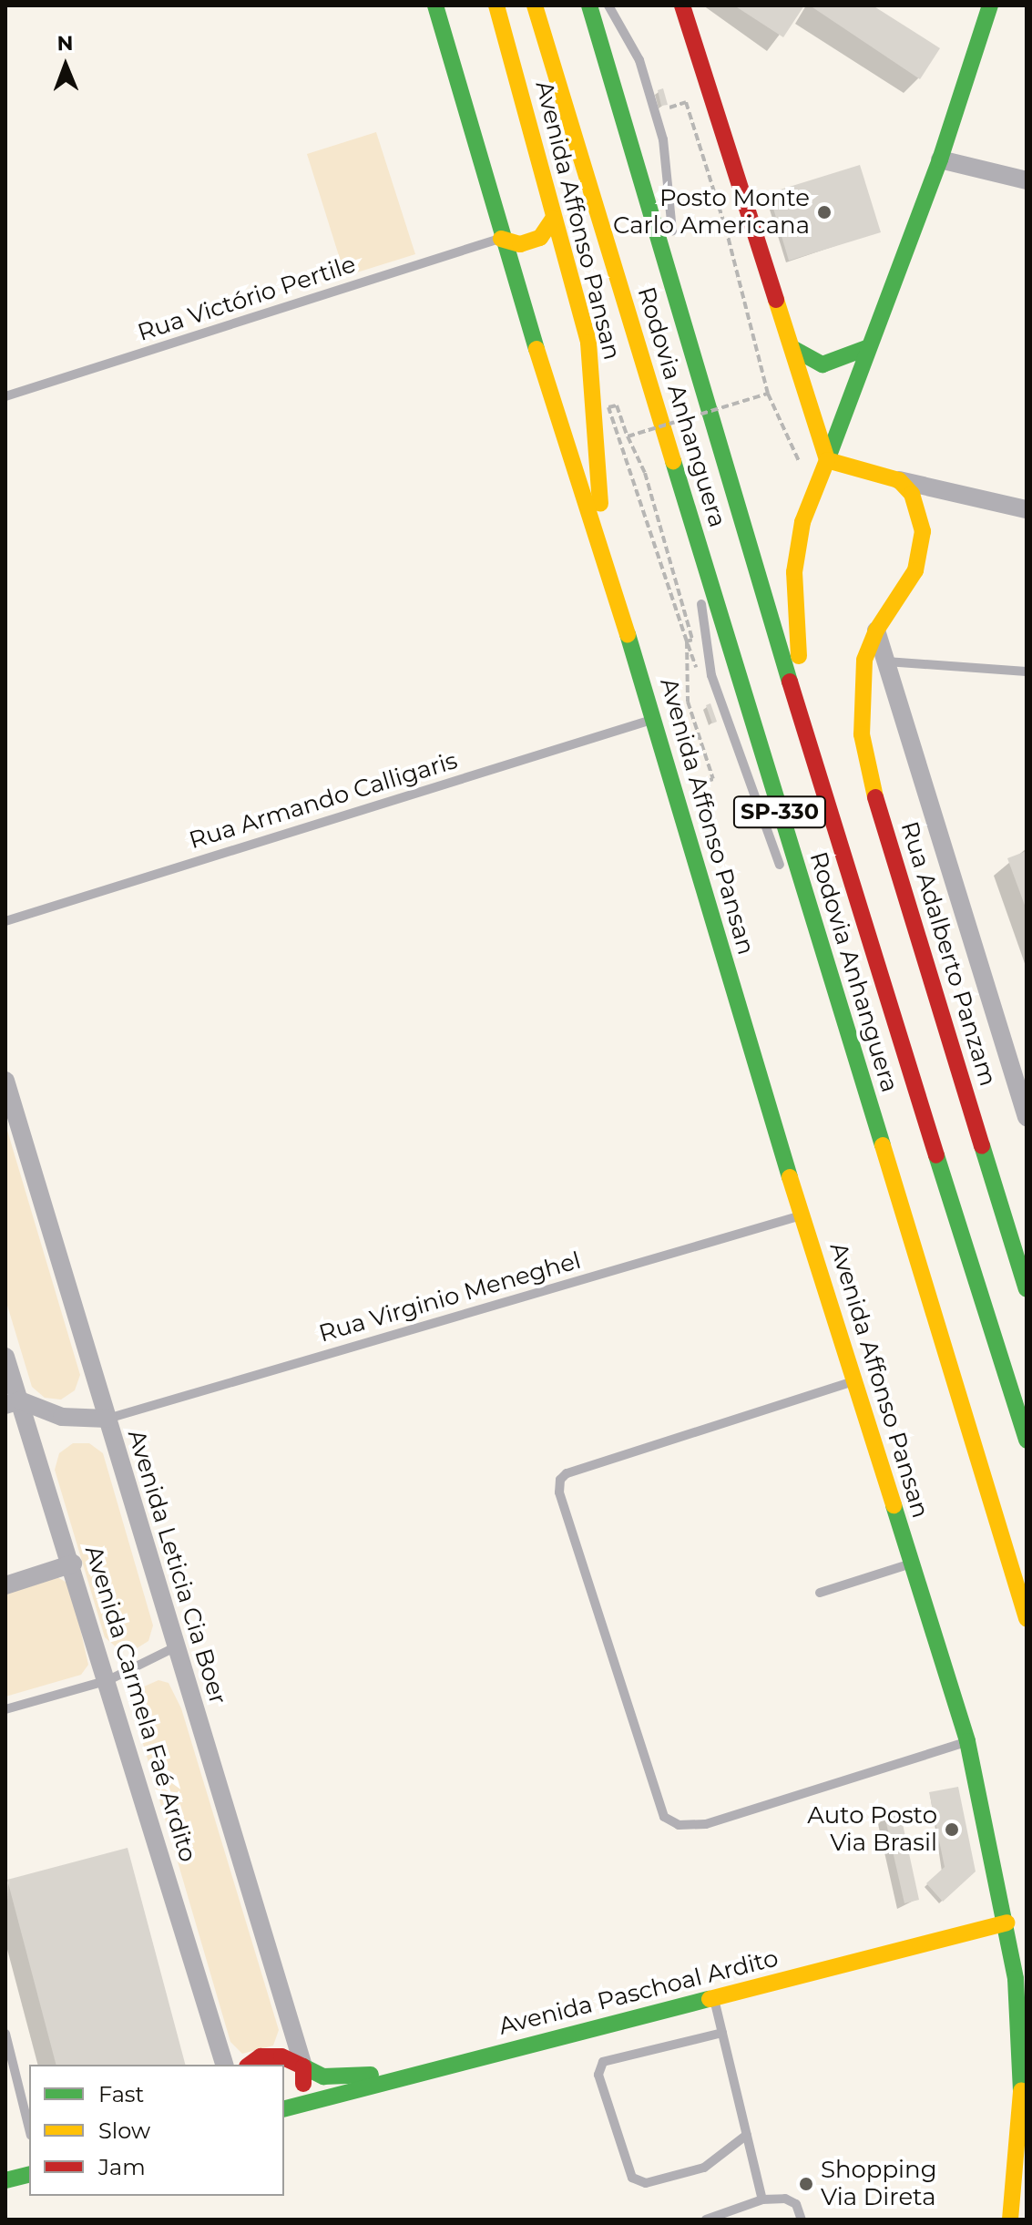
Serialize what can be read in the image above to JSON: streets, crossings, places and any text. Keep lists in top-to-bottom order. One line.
{"streets":{"main road":["Avenida Affonso Pansan","Rodovia Anhanguera","SP-330","Rua Adalberto Panzam","Avenida Paschoal Ardito"],"street":["Avenida Leticia Cia Boer","Avenida Carmela Faé Ardito"],"lane":["Rua Victório Pertile","Rua Armando Calligaris","Rua Virginio Meneghel"]},"crossings":[["Avenida Affonso Pansan","Rua Victório Pertile"],["Avenida Affonso Pansan","Rua Armando Calligaris"],["Avenida Affonso Pansan","Rua Virginio Meneghel"],["Avenida Affonso Pansan","Avenida Paschoal Ardito"],["Rua Virginio Meneghel","Avenida Leticia Cia Boer"]],"places":["Posto Monte Carlo Americana","Auto Posto Via Brasil","Shopping Via Direta"],"legend":["Fast","Slow","Jam"],"north":"top"}
